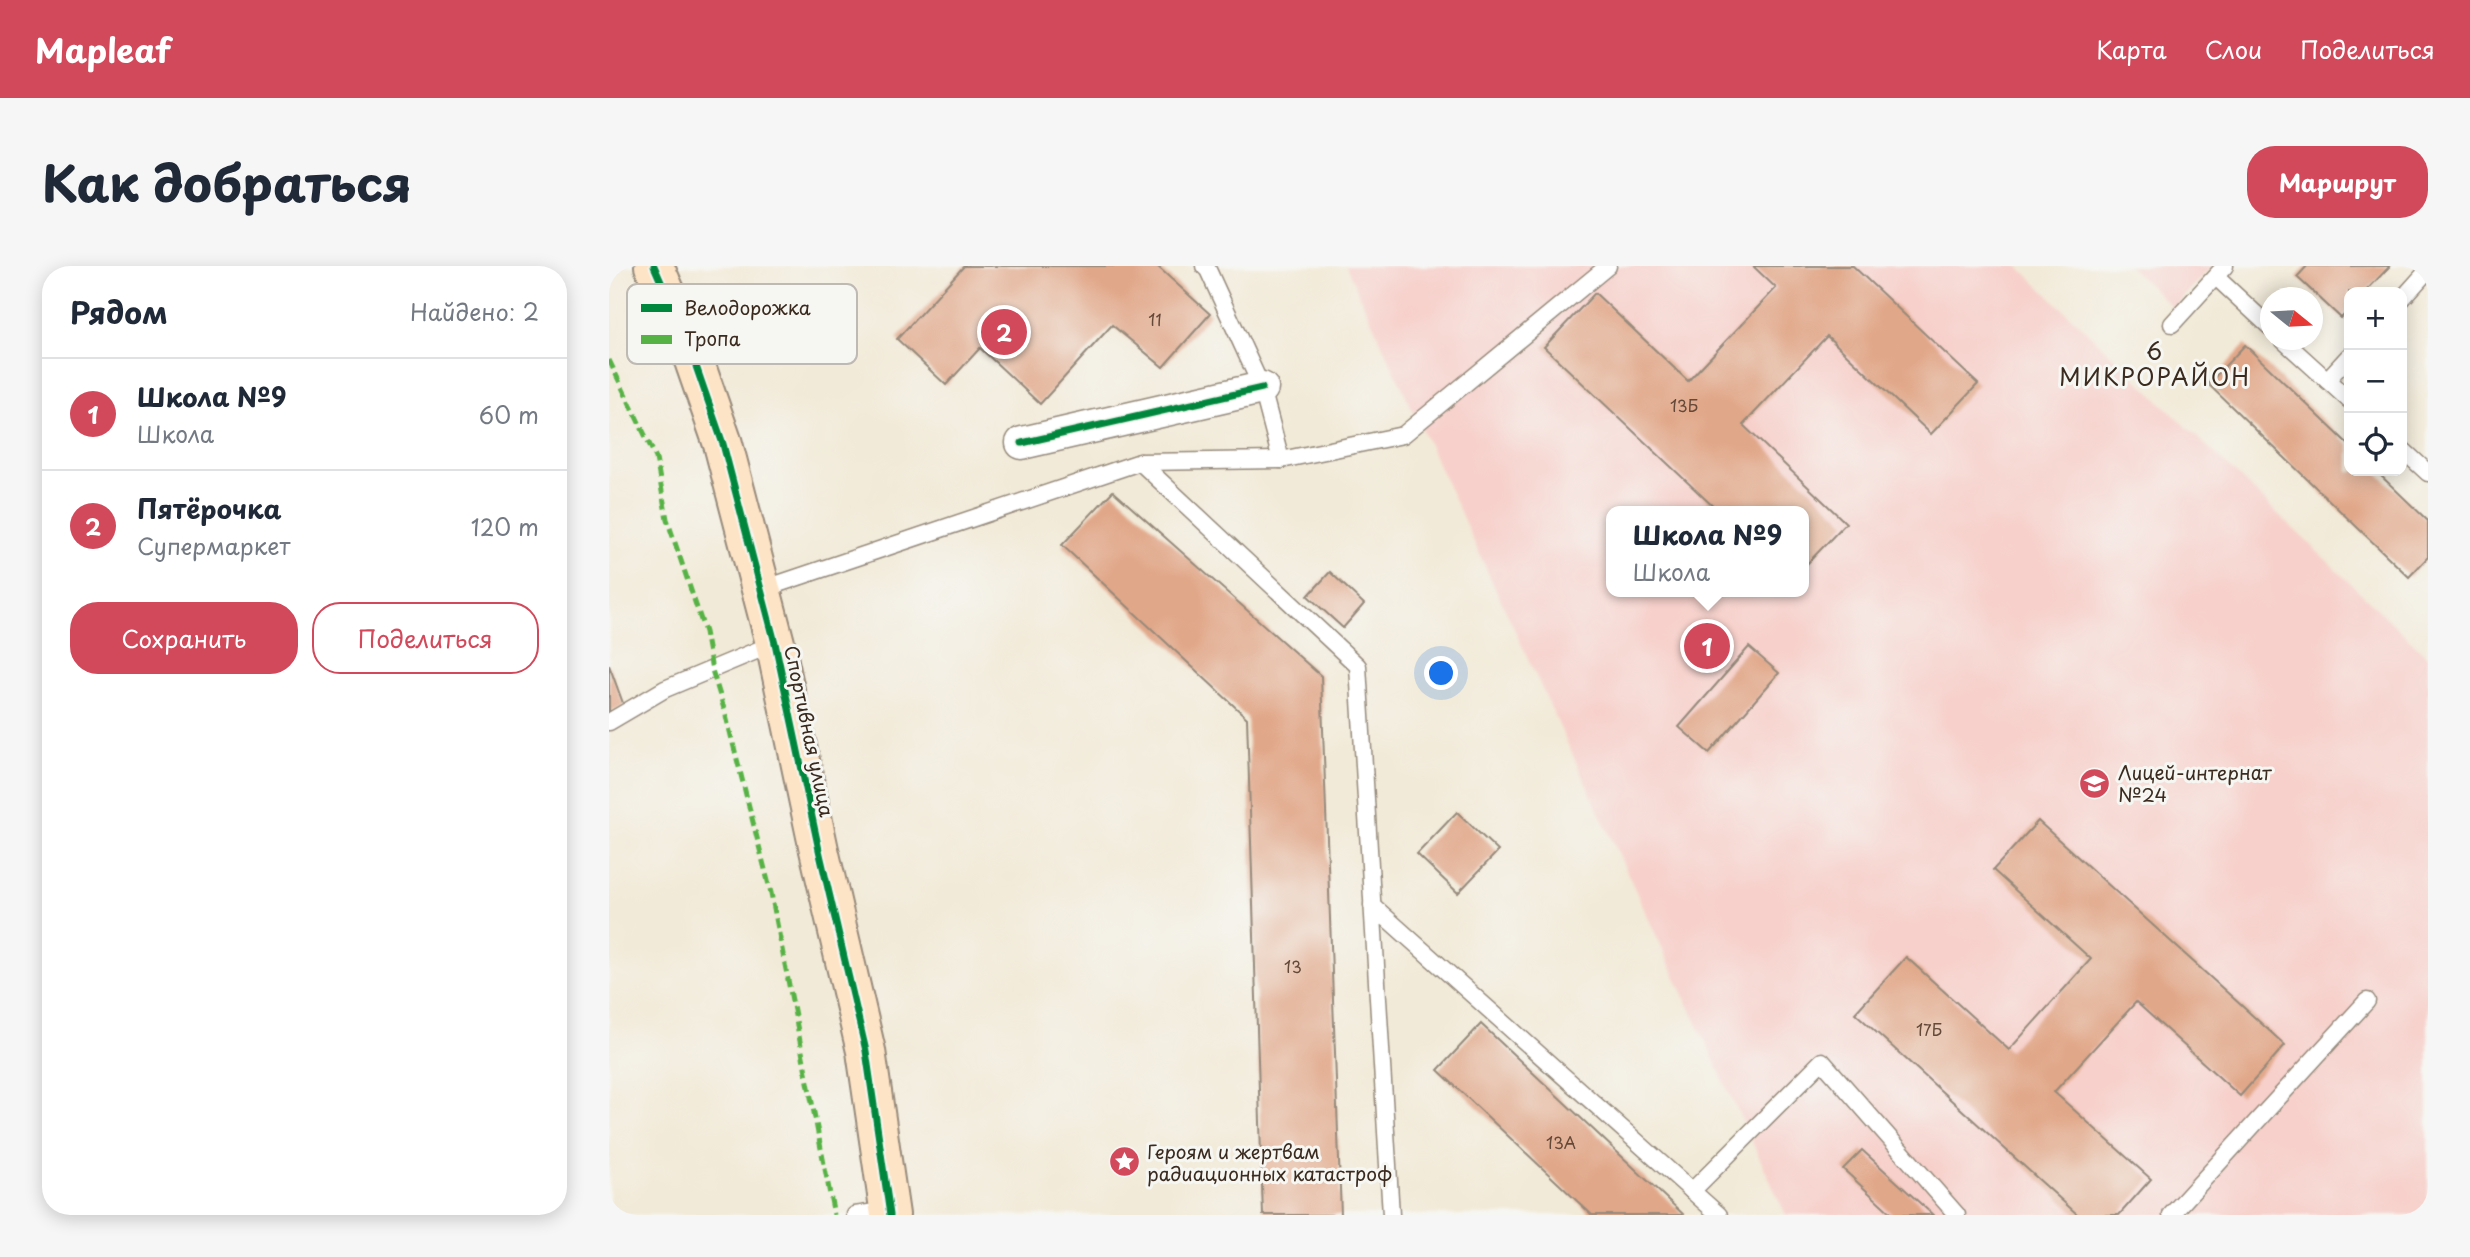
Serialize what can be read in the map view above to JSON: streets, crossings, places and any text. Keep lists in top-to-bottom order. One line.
{"streets":{"street":["Спортивная улица"]},"districts":["6 МИКРОРАЙОН"],"places":{"school or university":["Лицей-интернат №24"],"place":["Героям и жертвам радиационных катастроф"]},"house_numbers":["11","13Б","13","17Б","13А"],"legend":["Велодорожка","Тропа"],"north":"right","page":{"header":"Mapleaf","nav":["Карта","Слои","Поделиться"],"title":"Как добраться","buttons":["Маршрут",["Сохранить","Поделиться"]],"heading":["Рядом","Найдено: 2"],"map_buttons":["+","−"],"pins":["2","1"],"list":[{"mark":"1","name":"Школа №9","note":"Школа","value":"60 m"},{"mark":"2","name":"Пятёрочка","note":"Супермаркет","value":"120 m"}],"popup":["Школа №9","Школа"]}}
